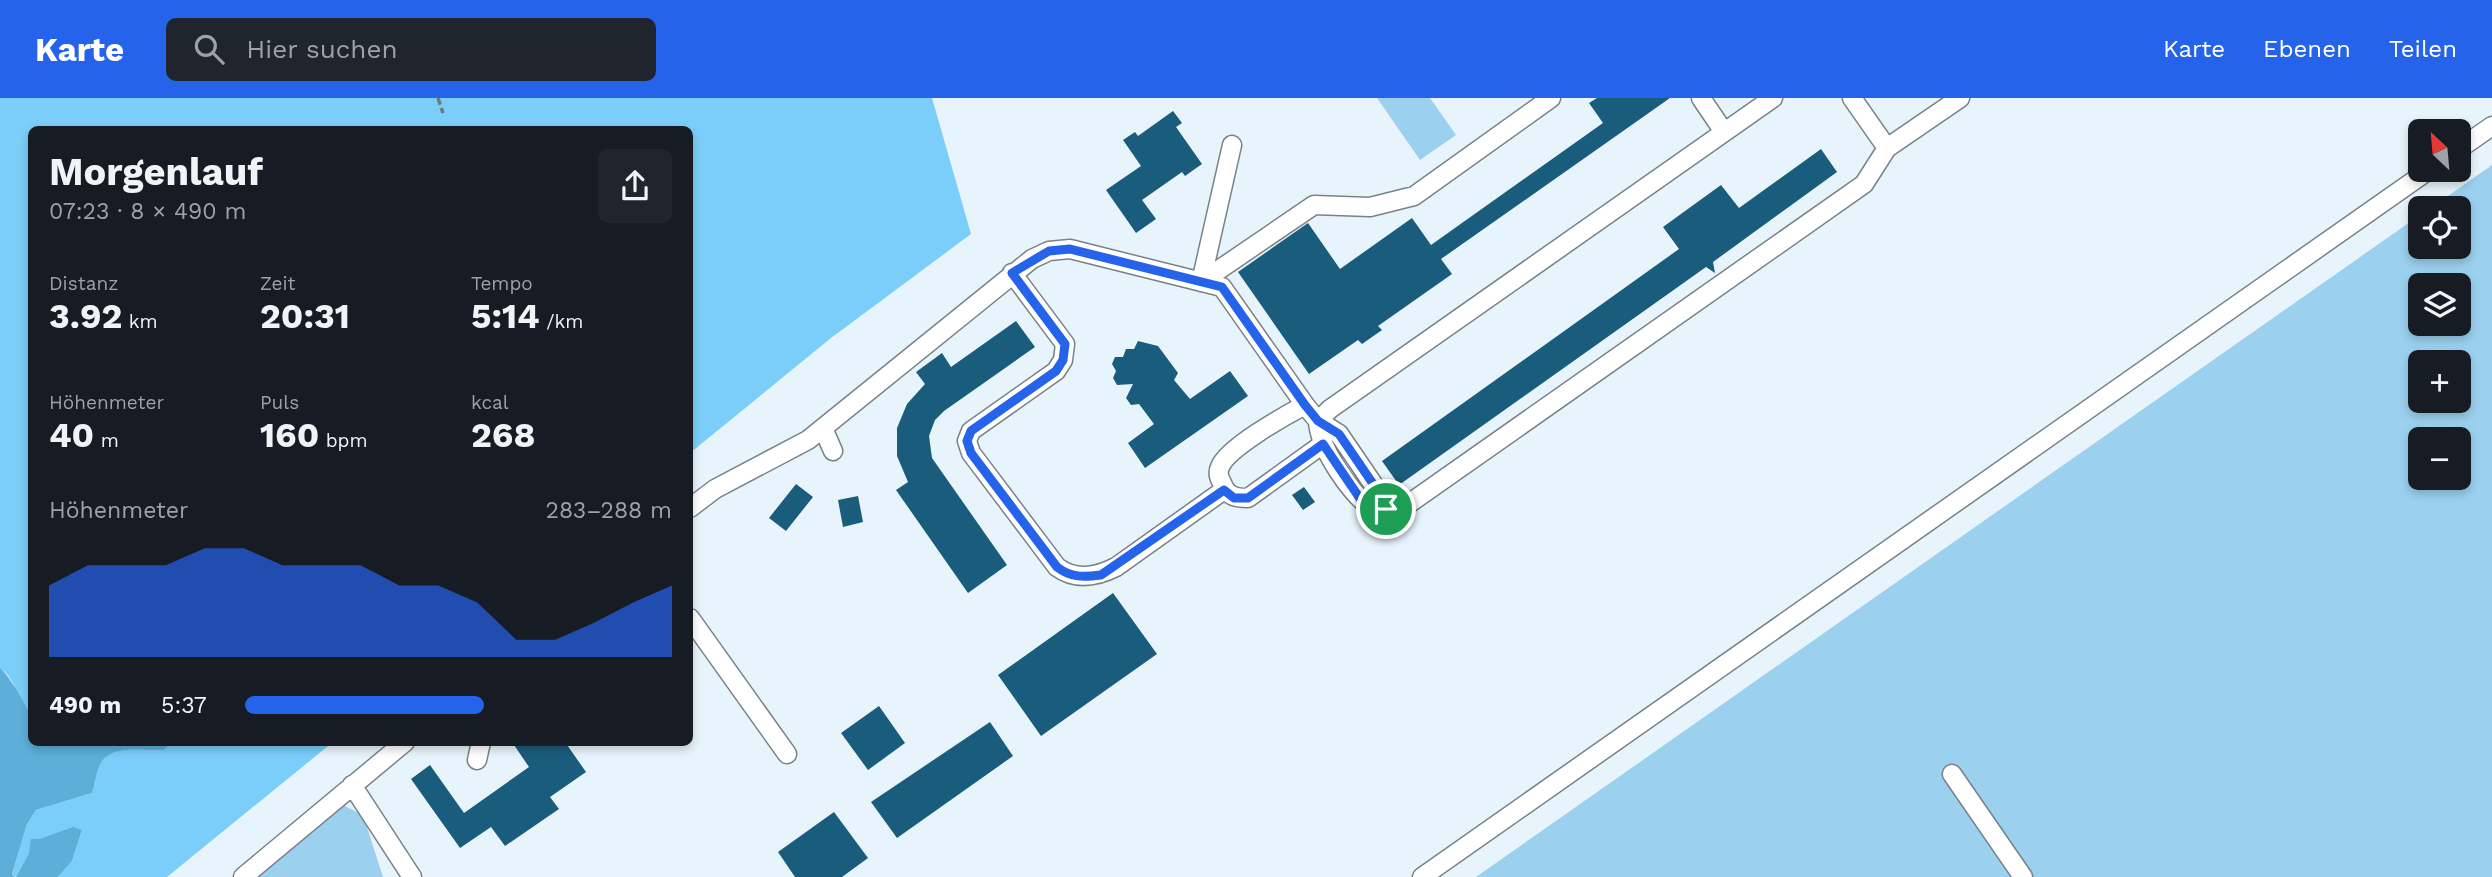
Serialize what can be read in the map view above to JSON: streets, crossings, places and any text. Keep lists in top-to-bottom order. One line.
{"north":"top left","page":{"header":"Karte","search":"Hier suchen","nav":["Karte","Ebenen","Teilen"],"map_buttons":["+","−"],"heading":["Morgenlauf","07:23 · 8 × 490 m"],"stats":[["Distanz","3.92 km"],["Zeit","20:31"],["Tempo","5:14 /km"],["Höhenmeter","40 m"],["Puls","160 bpm"],["kcal","268"]],"chart":["Höhenmeter","283–288 m"],"list":[{"name":"490 m","note":"5:37"}]}}
